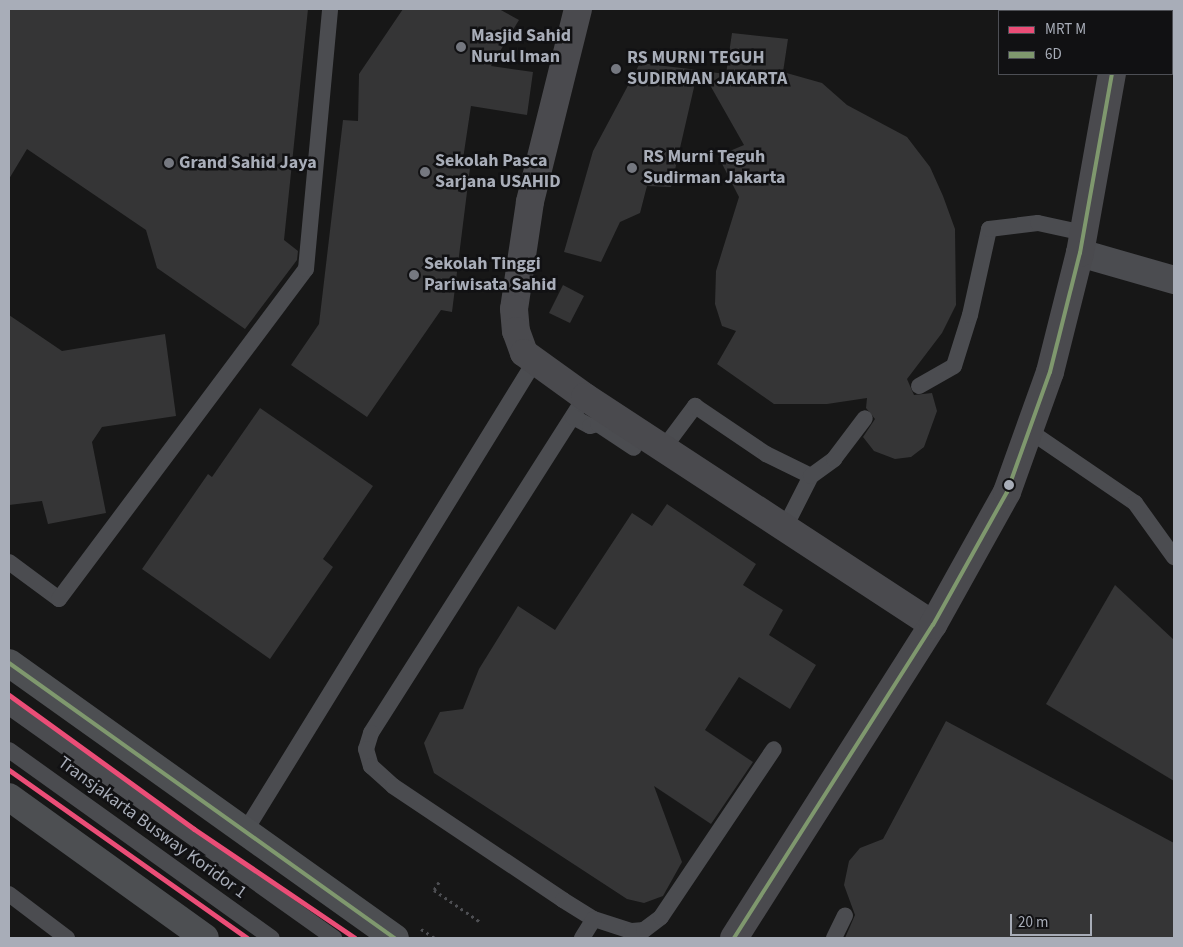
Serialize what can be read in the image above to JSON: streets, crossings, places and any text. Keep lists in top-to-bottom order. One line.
{"streets":{"lane":["Transjakarta Busway Koridor 1"]},"places":["Masjid Sahid Nurul Iman","RS MURNI TEGUH SUDIRMAN JAKARTA","Grand Sahid Jaya","RS Murni Teguh Sudirman Jakarta","Sekolah Pasca Sarjana USAHID","Sekolah Tinggi Pariwisata Sahid"],"lines":["transit line 6D","metro line M"],"legend":["MRT M","6D"],"scale_bar":"20 m"}
